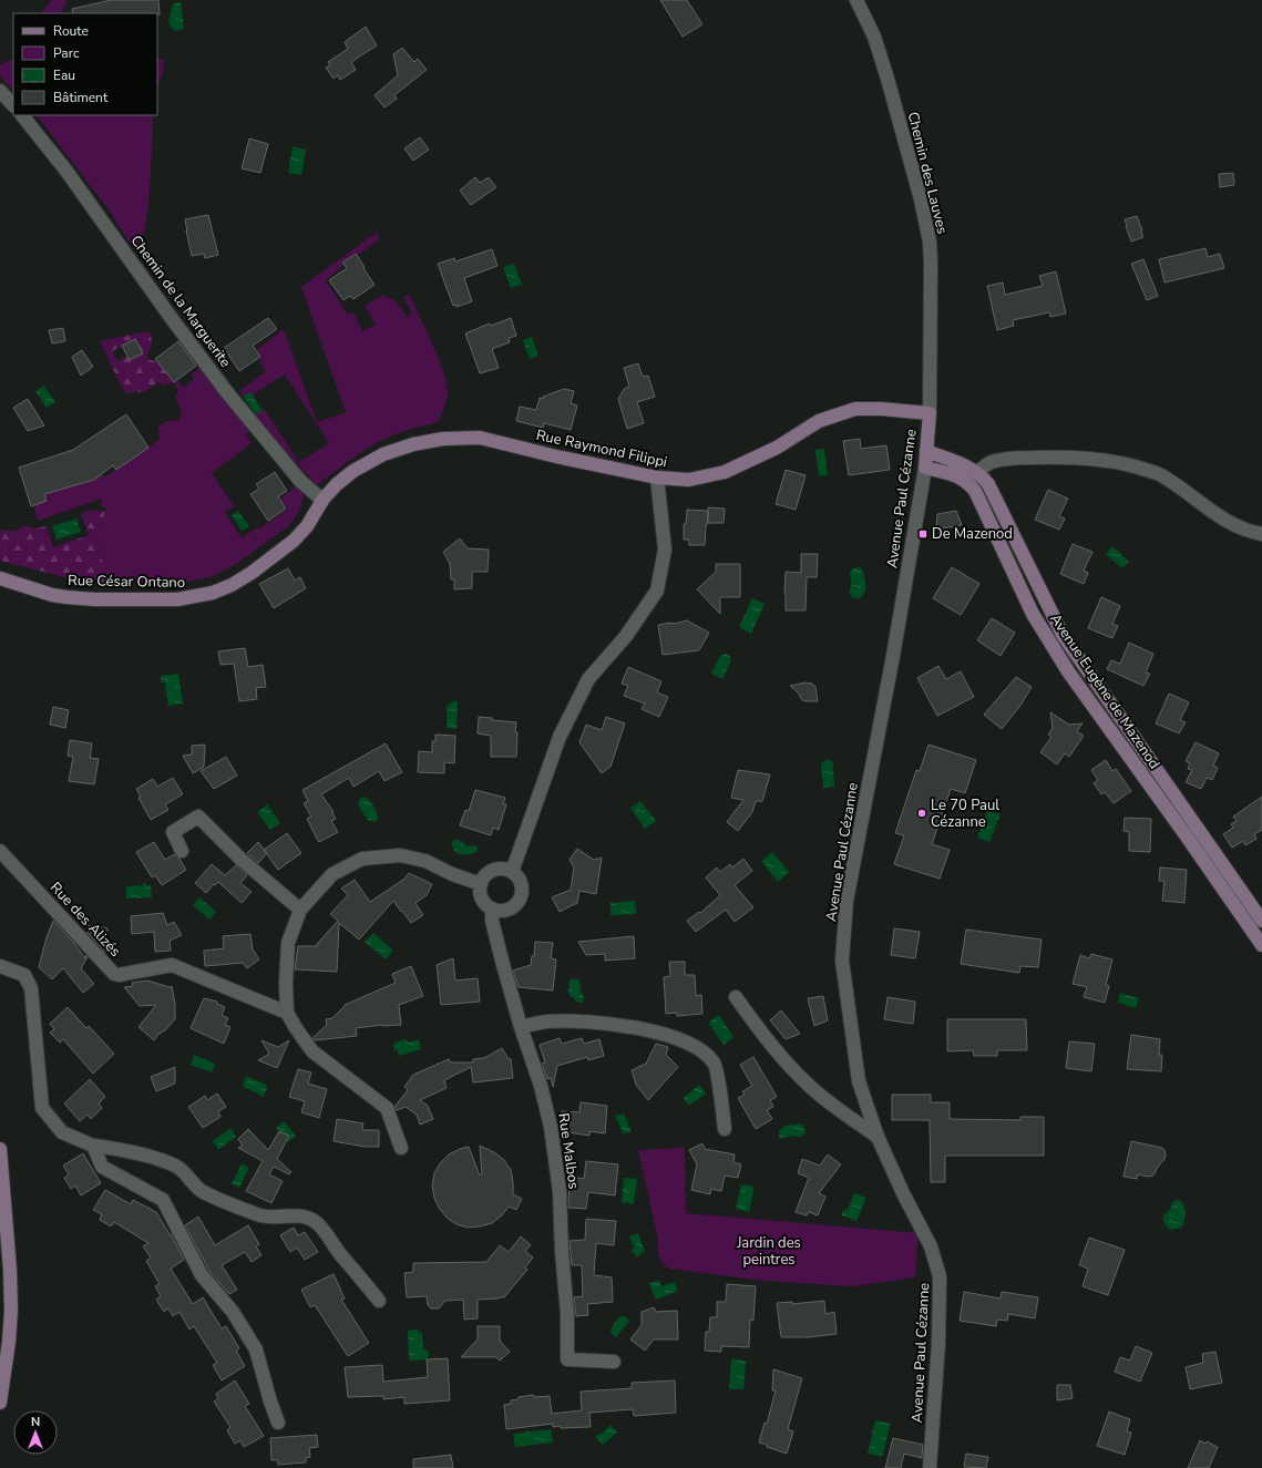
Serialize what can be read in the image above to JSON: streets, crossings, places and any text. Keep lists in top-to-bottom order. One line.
{"streets":{"street":["Chemin des Lauves","Chemin de la Marguerite","Rue Raymond Filippi","Avenue Paul Cézanne","Rue César Ontano","Avenue Eugène de Mazenod","Rue des Alizés","Rue Malbos"]},"crossings":[["Chemin des Lauves","Rue Raymond Filippi"],["Chemin des Lauves","Avenue Paul Cézanne"],["Chemin de la Marguerite","Rue Raymond Filippi"],["Chemin de la Marguerite","Rue César Ontano"],["Rue Raymond Filippi","Avenue Paul Cézanne"],["Rue Raymond Filippi","Rue César Ontano"],["Avenue Paul Cézanne","Avenue Eugène de Mazenod"]],"parks":["Jardin des peintres"],"places":{"transit":["De Mazenod"],"other":["Le 70 Paul Cézanne"]},"legend":["Route","Parc","Eau","Bâtiment"],"north":"top"}
